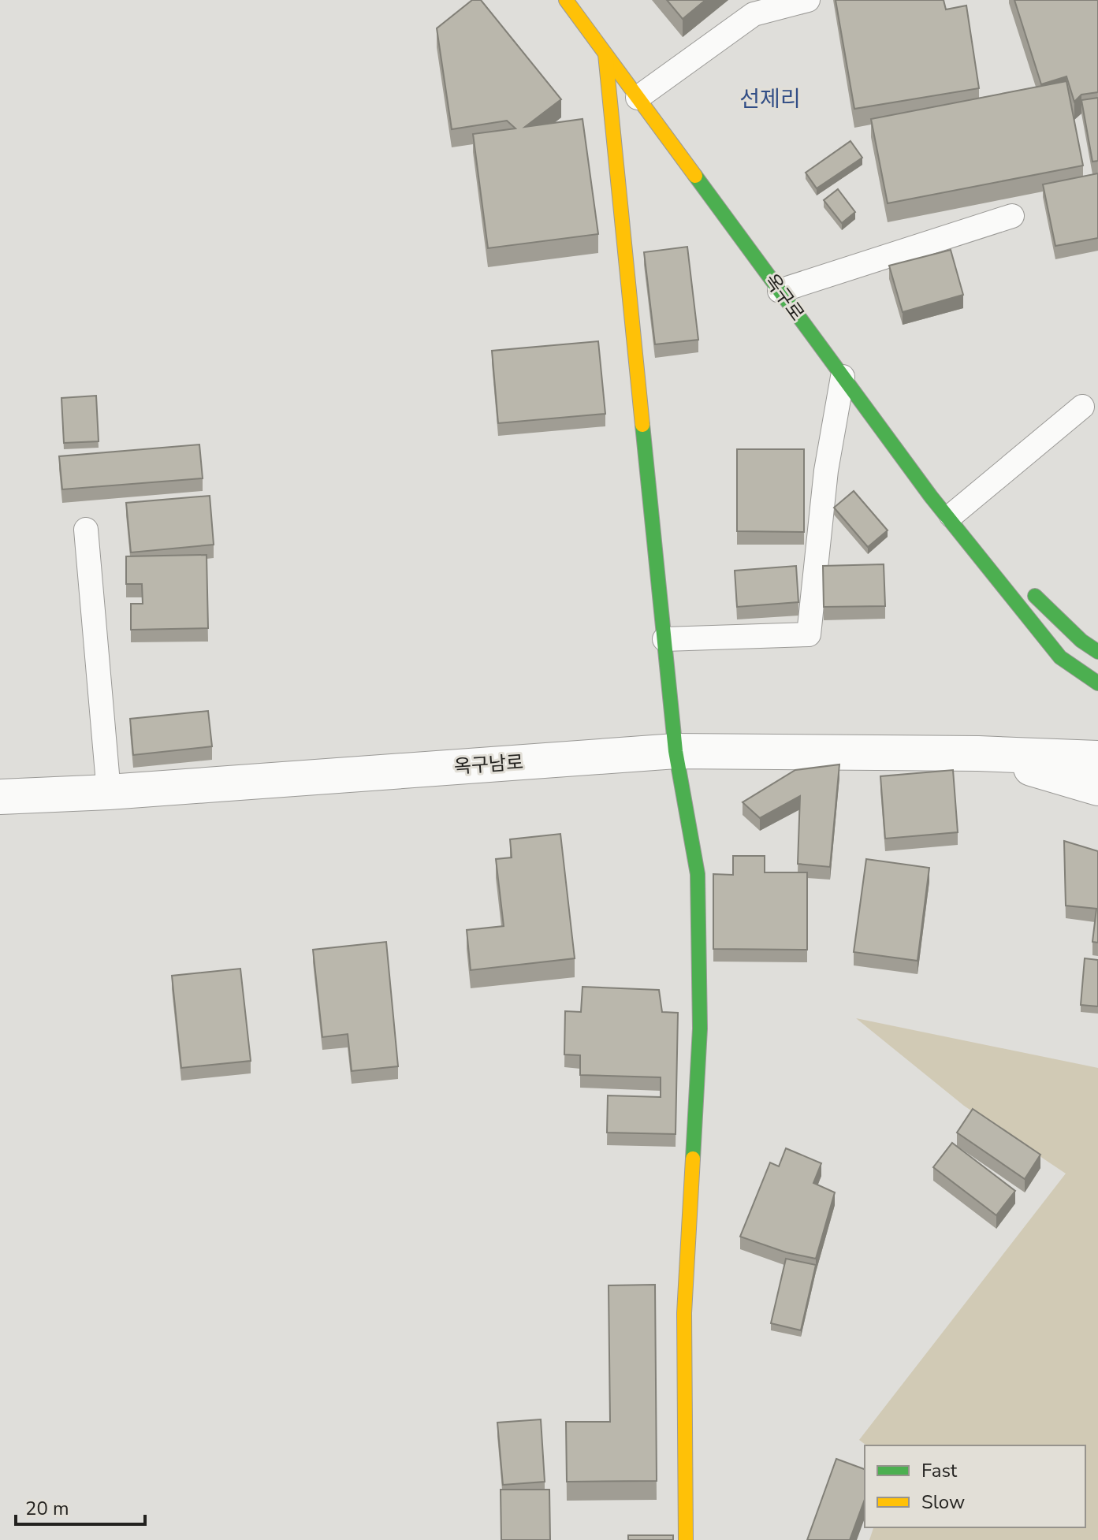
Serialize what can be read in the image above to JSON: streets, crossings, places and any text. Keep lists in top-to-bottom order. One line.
{"streets":{"street":["옥구로","옥구남로"]},"districts":["선제리"],"legend":["Fast","Slow"],"scale_bar":"20 m"}
